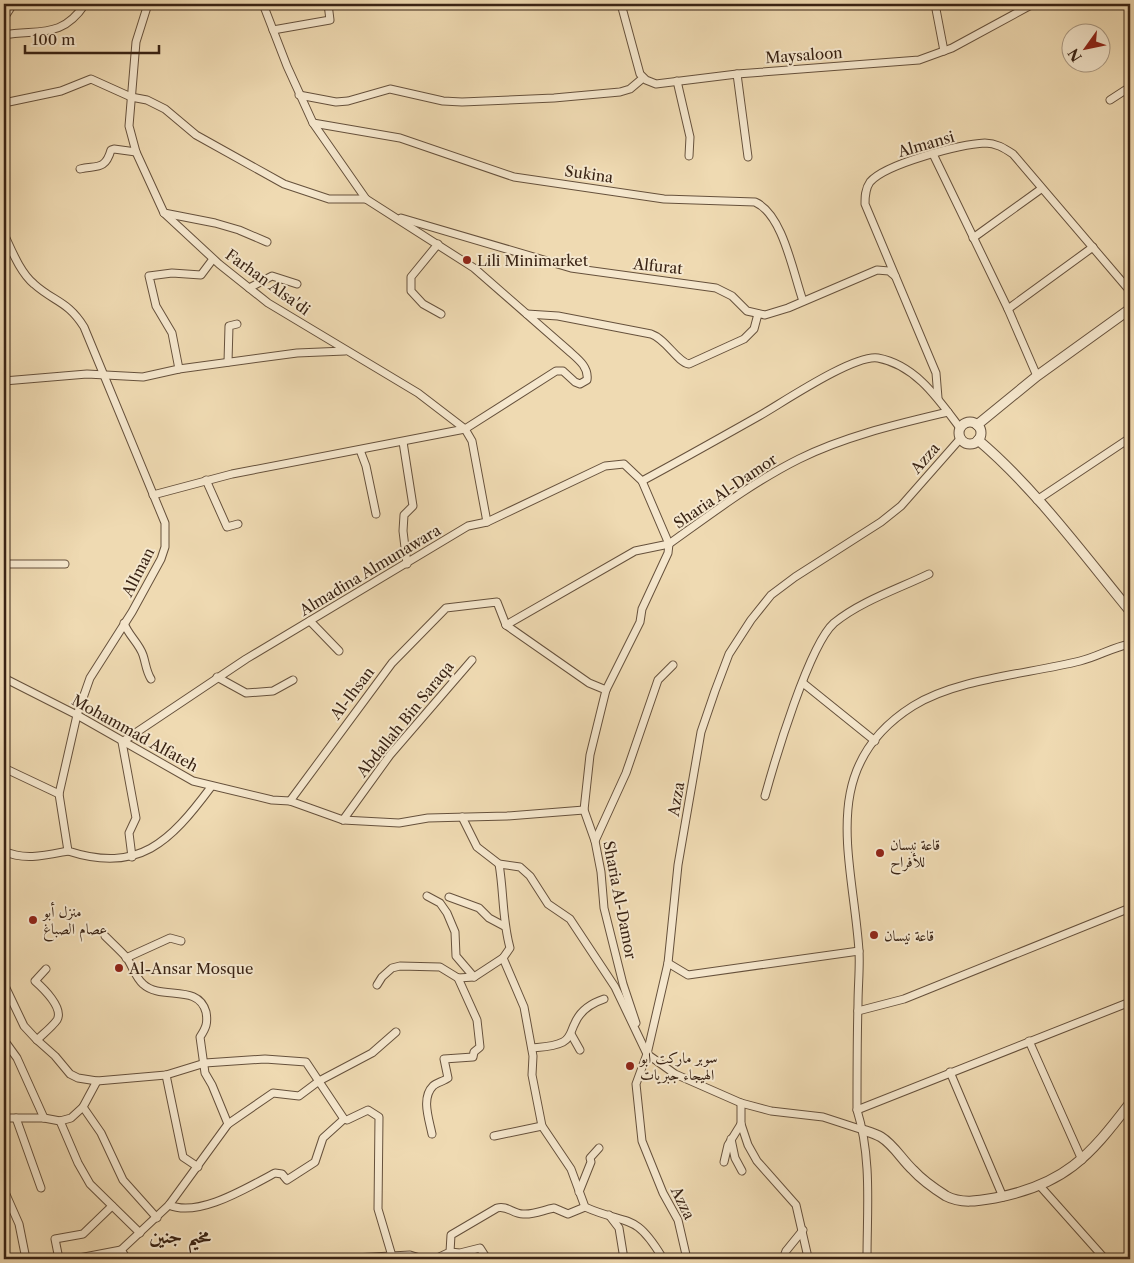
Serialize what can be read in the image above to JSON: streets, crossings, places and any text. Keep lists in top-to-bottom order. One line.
{"streets":{"street":["Maysaloon","Almansi","Sukina","Alfurat","Farhan Alsa'di","Azza","Sharia Al-Damor","Almadina Almunawara","AlIman","Al-Ihsan","Abdallah Bin Saraqa","Mohammad Alfateh"]},"crossings":[["Azza","Sharia Al-Damor"],["Sharia Al-Damor","Mohammad Alfateh"],["Almadina Almunawara","Mohammad Alfateh"],["AlIman","Mohammad Alfateh"],["Al-Ihsan","Mohammad Alfateh"],["Abdallah Bin Saraqa","Mohammad Alfateh"]],"districts":["مخيم جنين"],"places":["Lili Minimarket","قاعة نيسان للأفراح","منزل أبو عصام الصباغ","قاعة نيسان","Al-Ansar Mosque","سوبر ماركت ابو الهيجاء جبريات"],"scale_bar":"100 m","north":"bottom left"}
